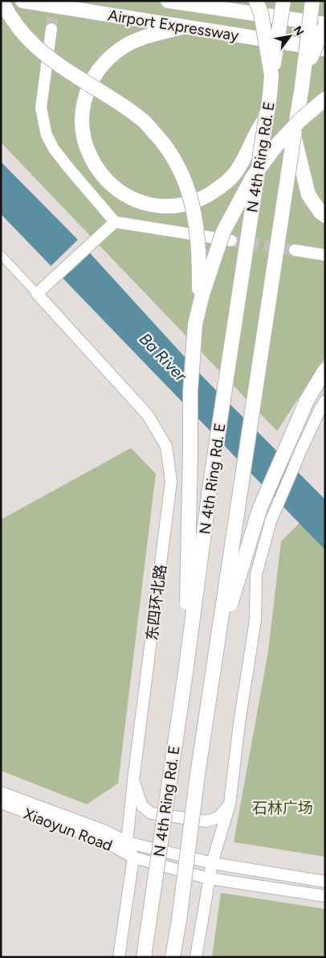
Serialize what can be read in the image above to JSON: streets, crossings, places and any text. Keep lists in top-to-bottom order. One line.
{"streets":{"highway":["Airport Expressway","N 4th Ring Rd. E"],"street":["东四环北路","Xiaoyun Road"]},"crossings":[["东四环北路","Xiaoyun Road"]],"water":["Ba River"],"parks":["石林广场"],"north":"top right"}
